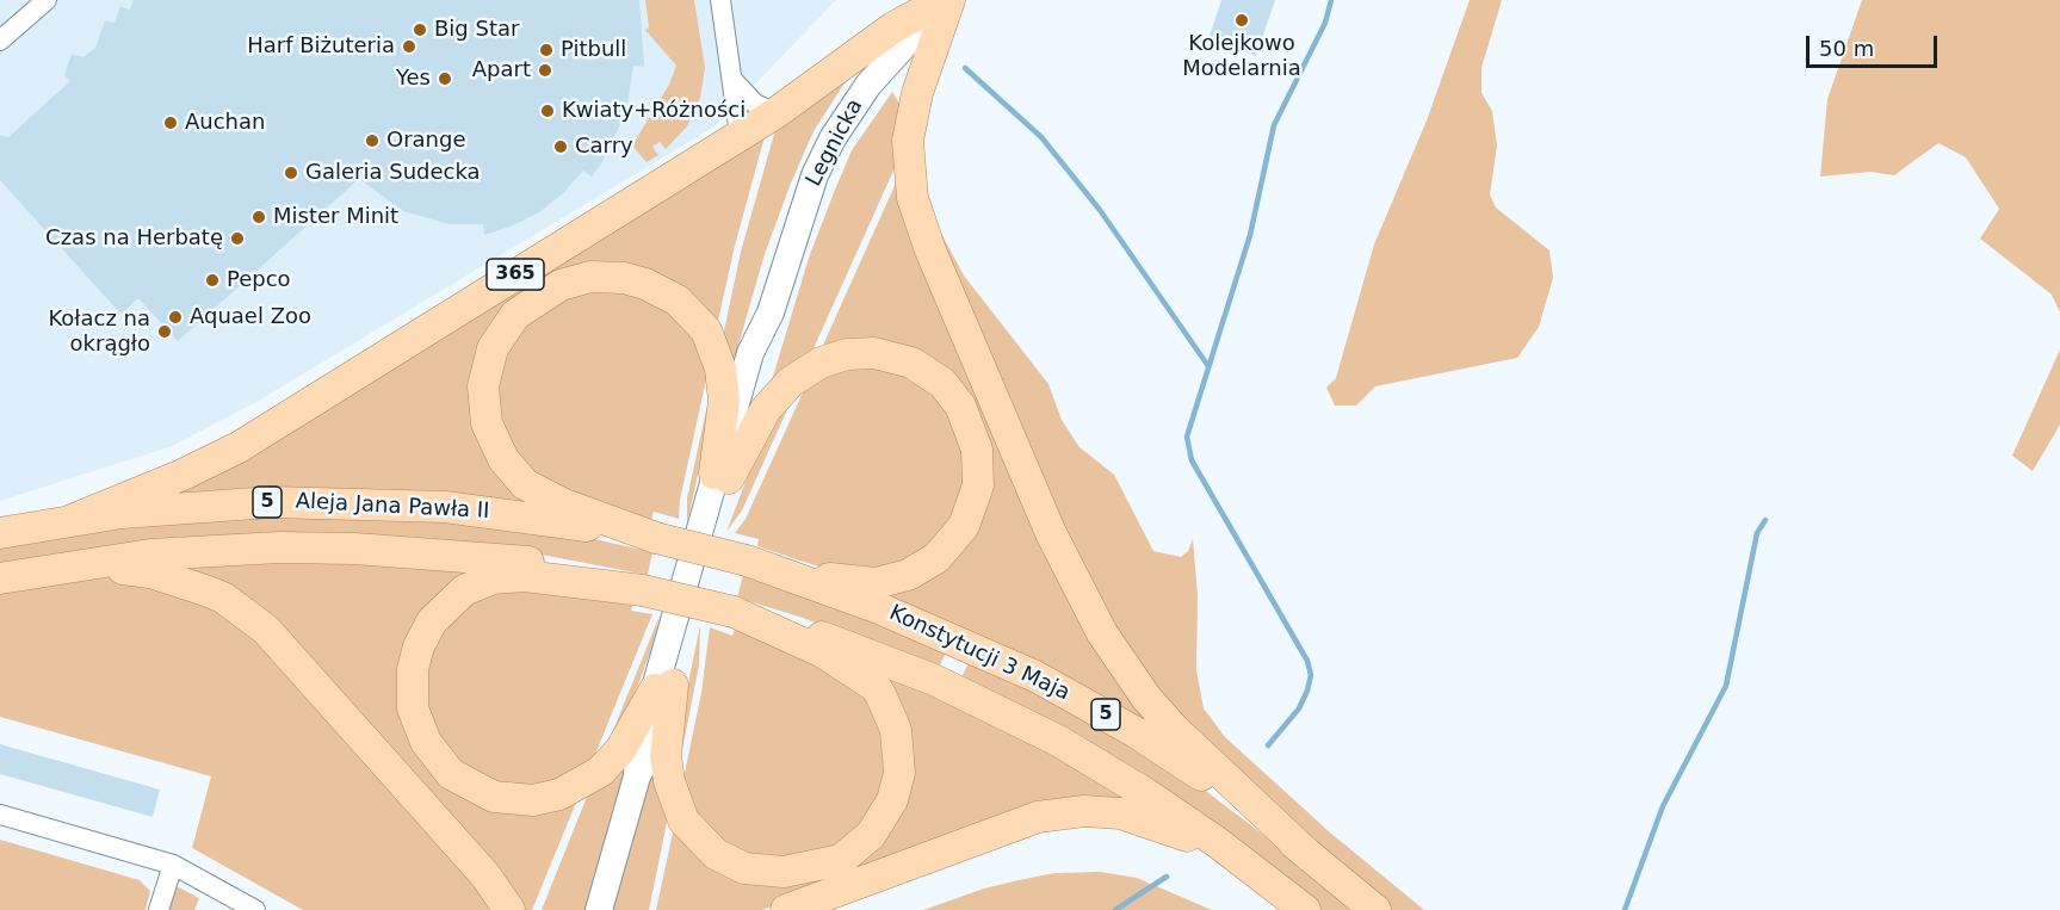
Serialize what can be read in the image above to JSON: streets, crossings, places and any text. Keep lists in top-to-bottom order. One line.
{"streets":{"main road":["Legnicka","365","5","Aleja Jana Pawła II","Konstytucji 3 Maja"]},"crossings":[["Legnicka","365"],["365","Aleja Jana Pawła II"],["Aleja Jana Pawła II","Konstytucji 3 Maja"]],"places":["Kolejkowo Modelarnia","Big Star","Harf Biżuteria","Pitbull","Apart","Yes","Kwiaty+Różności","Auchan","Orange","Carry","Galeria Sudecka","Mister Minit","Czas na Herbatę","Pepco","Aquael Zoo","Kołacz na okrągło"],"scale_bar":"50 m"}
